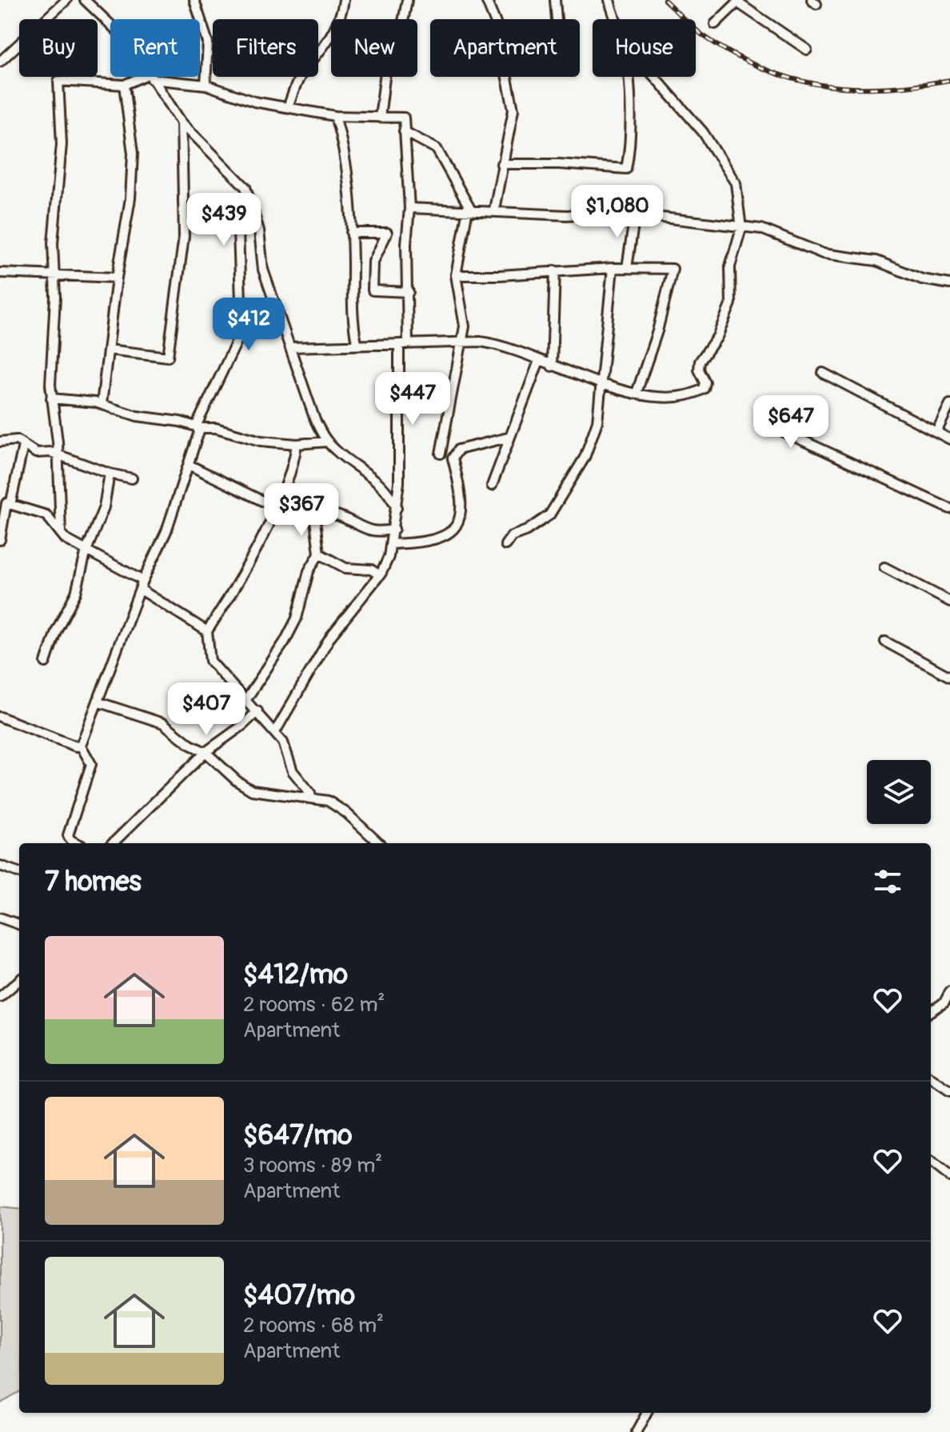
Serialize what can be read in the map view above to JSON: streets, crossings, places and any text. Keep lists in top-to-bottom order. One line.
{"page":{"chip":["Buy","Rent","Filters","New","Apartment","House"],"price":["$1,080","$439","$412","$447","$647","$367","$407"],"heading":"7 homes","list":[{"name":"$412/mo","note":"2 rooms · 62 m² · Apartment"},{"name":"$647/mo","note":"3 rooms · 89 m² · Apartment"},{"name":"$407/mo","note":"2 rooms · 68 m² · Apartment"}]}}
